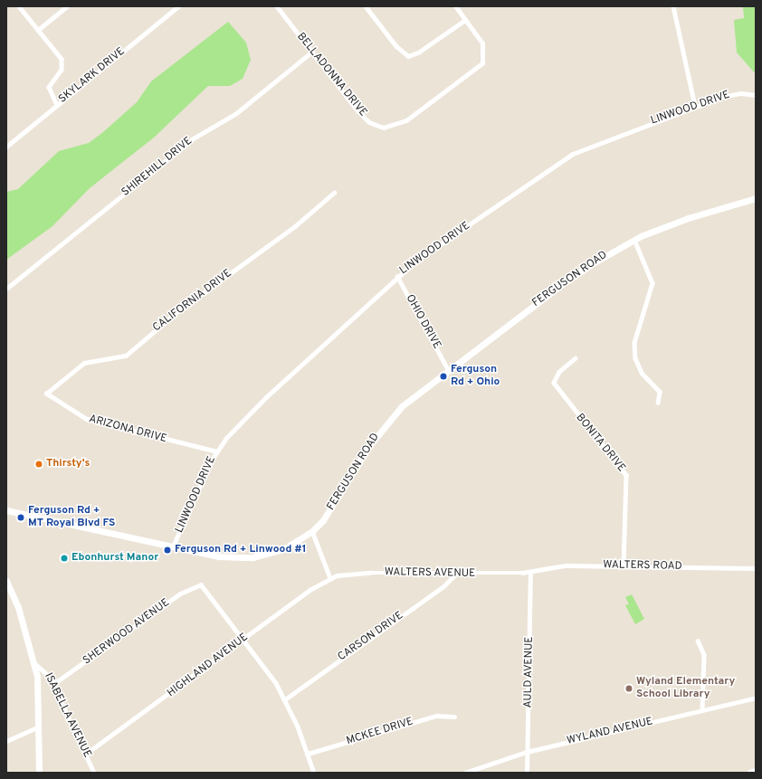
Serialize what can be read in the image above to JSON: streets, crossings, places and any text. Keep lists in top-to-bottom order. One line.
{"streets":{"street":["BELLADONNA DRIVE","SKYLARK DRIVE","LINWOOD DRIVE","SHIREHILL DRIVE","FERGUSON ROAD","CALIFORNIA DRIVE","OHIO DRIVE","ARIZONA DRIVE","BONITA DRIVE","WALTERS ROAD","WALTERS AVENUE","SHERWOOD AVENUE","CARSON DRIVE","HIGHLAND AVENUE","AULD AVENUE","ISABELLA AVENUE","MCKEE DRIVE","WYLAND AVENUE"]},"crossings":[["BELLADONNA DRIVE","SHIREHILL DRIVE"],["LINWOOD DRIVE","FERGUSON ROAD"],["LINWOOD DRIVE","OHIO DRIVE"],["LINWOOD DRIVE","ARIZONA DRIVE"],["FERGUSON ROAD","OHIO DRIVE"],["CALIFORNIA DRIVE","ARIZONA DRIVE"],["BONITA DRIVE","WALTERS ROAD"],["WALTERS ROAD","WALTERS AVENUE"],["WALTERS ROAD","AULD AVENUE"],["WALTERS AVENUE","CARSON DRIVE"],["WALTERS AVENUE","HIGHLAND AVENUE"],["WALTERS AVENUE","AULD AVENUE"],["SHERWOOD AVENUE","HIGHLAND AVENUE"],["SHERWOOD AVENUE","ISABELLA AVENUE"],["HIGHLAND AVENUE","ISABELLA AVENUE"],["AULD AVENUE","WYLAND AVENUE"]],"places":["Ferguson Rd + Ohio","Thirsty's","Ferguson Rd + MT Royal Blvd FS","Ferguson Rd + Linwood #1","Ebonhurst Manor","Wyland Elementary School Library"]}
